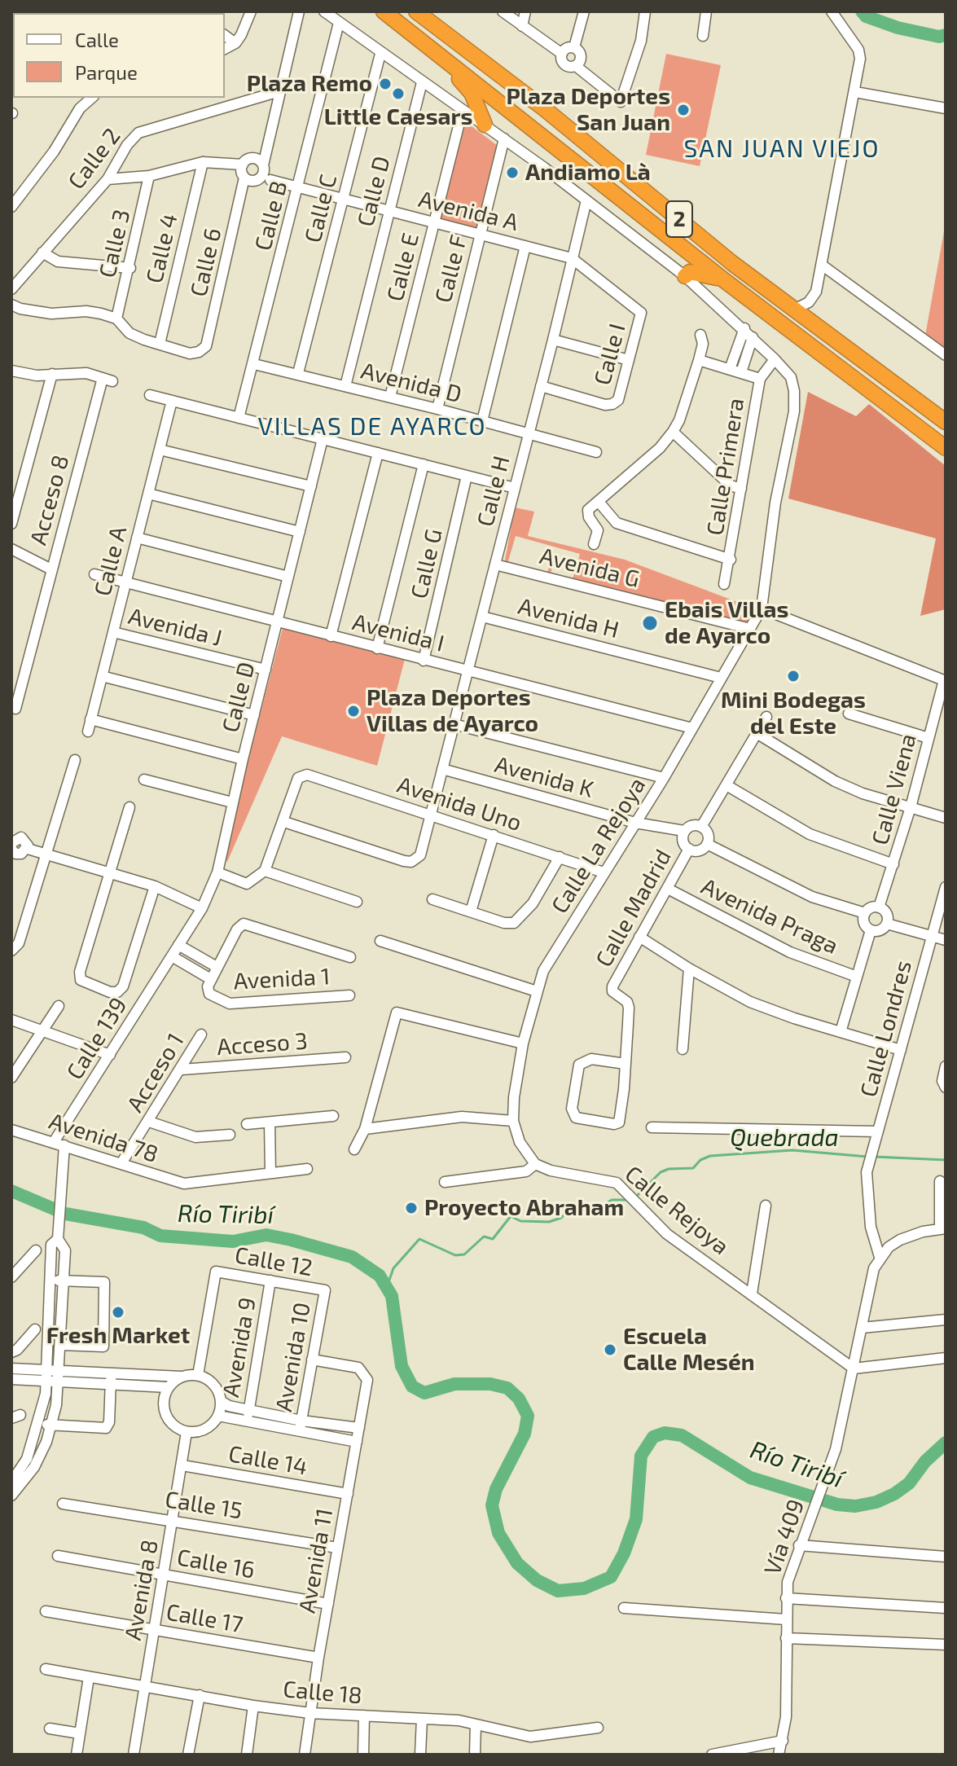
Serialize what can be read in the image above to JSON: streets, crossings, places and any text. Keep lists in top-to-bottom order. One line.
{"streets":{"highway":["2"],"street":["Calle 2","Calle D","Calle C","Avenida A","Calle B","Calle 3","Calle 4","Calle 6","Calle E","Calle F","Calle I","Avenida D","Calle Primera","Calle H","Acceso 8","Calle A","Calle G","Avenida G","Avenida H","Avenida J","Avenida I","Avenida K","Calle Viena","Avenida Uno","Calle La Rejoya","Calle Madrid","Avenida Praga","Avenida 1","Calle Londres","Calle 139","Acceso 3","Acceso 1","Avenida 78","Calle Rejoya","Calle 12","Avenida 9","Avenida 10","Calle 14","Calle 15","Vía 409","Avenida 11","Calle 16","Avenida 8","Calle 17","Calle 18"]},"crossings":[["Calle D","Avenida A"],["Calle D","Avenida D"],["Calle D","Avenida J"],["Calle D","Avenida I"],["Calle D","Calle 139"],["Calle C","Avenida A"],["Calle C","Avenida D"],["Avenida A","Calle B"],["Avenida A","Calle E"],["Avenida A","Calle F"],["Avenida A","Calle I"],["Avenida A","Calle H"],["Calle B","Avenida D"],["Calle 4","Calle 6"],["Calle E","Avenida D"],["Calle F","Avenida D"],["Calle I","Calle H"],["Avenida D","Calle H"],["Calle H","Avenida G"],["Calle H","Avenida H"],["Calle H","Avenida I"],["Calle H","Avenida K"],["Calle H","Avenida Uno"],["Calle A","Avenida J"],["Calle A","Avenida I"],["Calle G","Avenida I"],["Avenida G","Calle La Rejoya"],["Avenida H","Calle La Rejoya"],["Avenida I","Calle La Rejoya"],["Avenida K","Calle La Rejoya"],["Avenida K","Calle Madrid"],["Avenida Uno","Calle La Rejoya"],["Calle Madrid","Avenida Praga"],["Calle Londres","Vía 409"],["Calle 139","Avenida 78"],["Acceso 3","Acceso 1"],["Acceso 1","Avenida 78"],["Calle Rejoya","Vía 409"],["Calle 12","Avenida 9"],["Calle 12","Avenida 10"],["Calle 12","Avenida 8"],["Avenida 10","Avenida 11"],["Calle 14","Avenida 11"],["Calle 14","Avenida 8"],["Calle 15","Avenida 11"],["Calle 15","Avenida 8"],["Avenida 11","Calle 16"],["Avenida 11","Calle 17"],["Avenida 11","Calle 18"],["Calle 16","Avenida 8"],["Avenida 8","Calle 17"],["Avenida 8","Calle 18"]],"districts":["SAN JUAN VIEJO","VILLAS DE AYARCO"],"water":["Quebrada","Río Tiribí"],"places":["Plaza Remo","Little Caesars","Plaza Deportes San Juan","Andiamo Là","Ebais Villas de Ayarco","Mini Bodegas del Este","Plaza Deportes Villas de Ayarco","Proyecto Abraham","Fresh Market","Escuela Calle Mesén"],"legend":["Calle","Parque"]}
